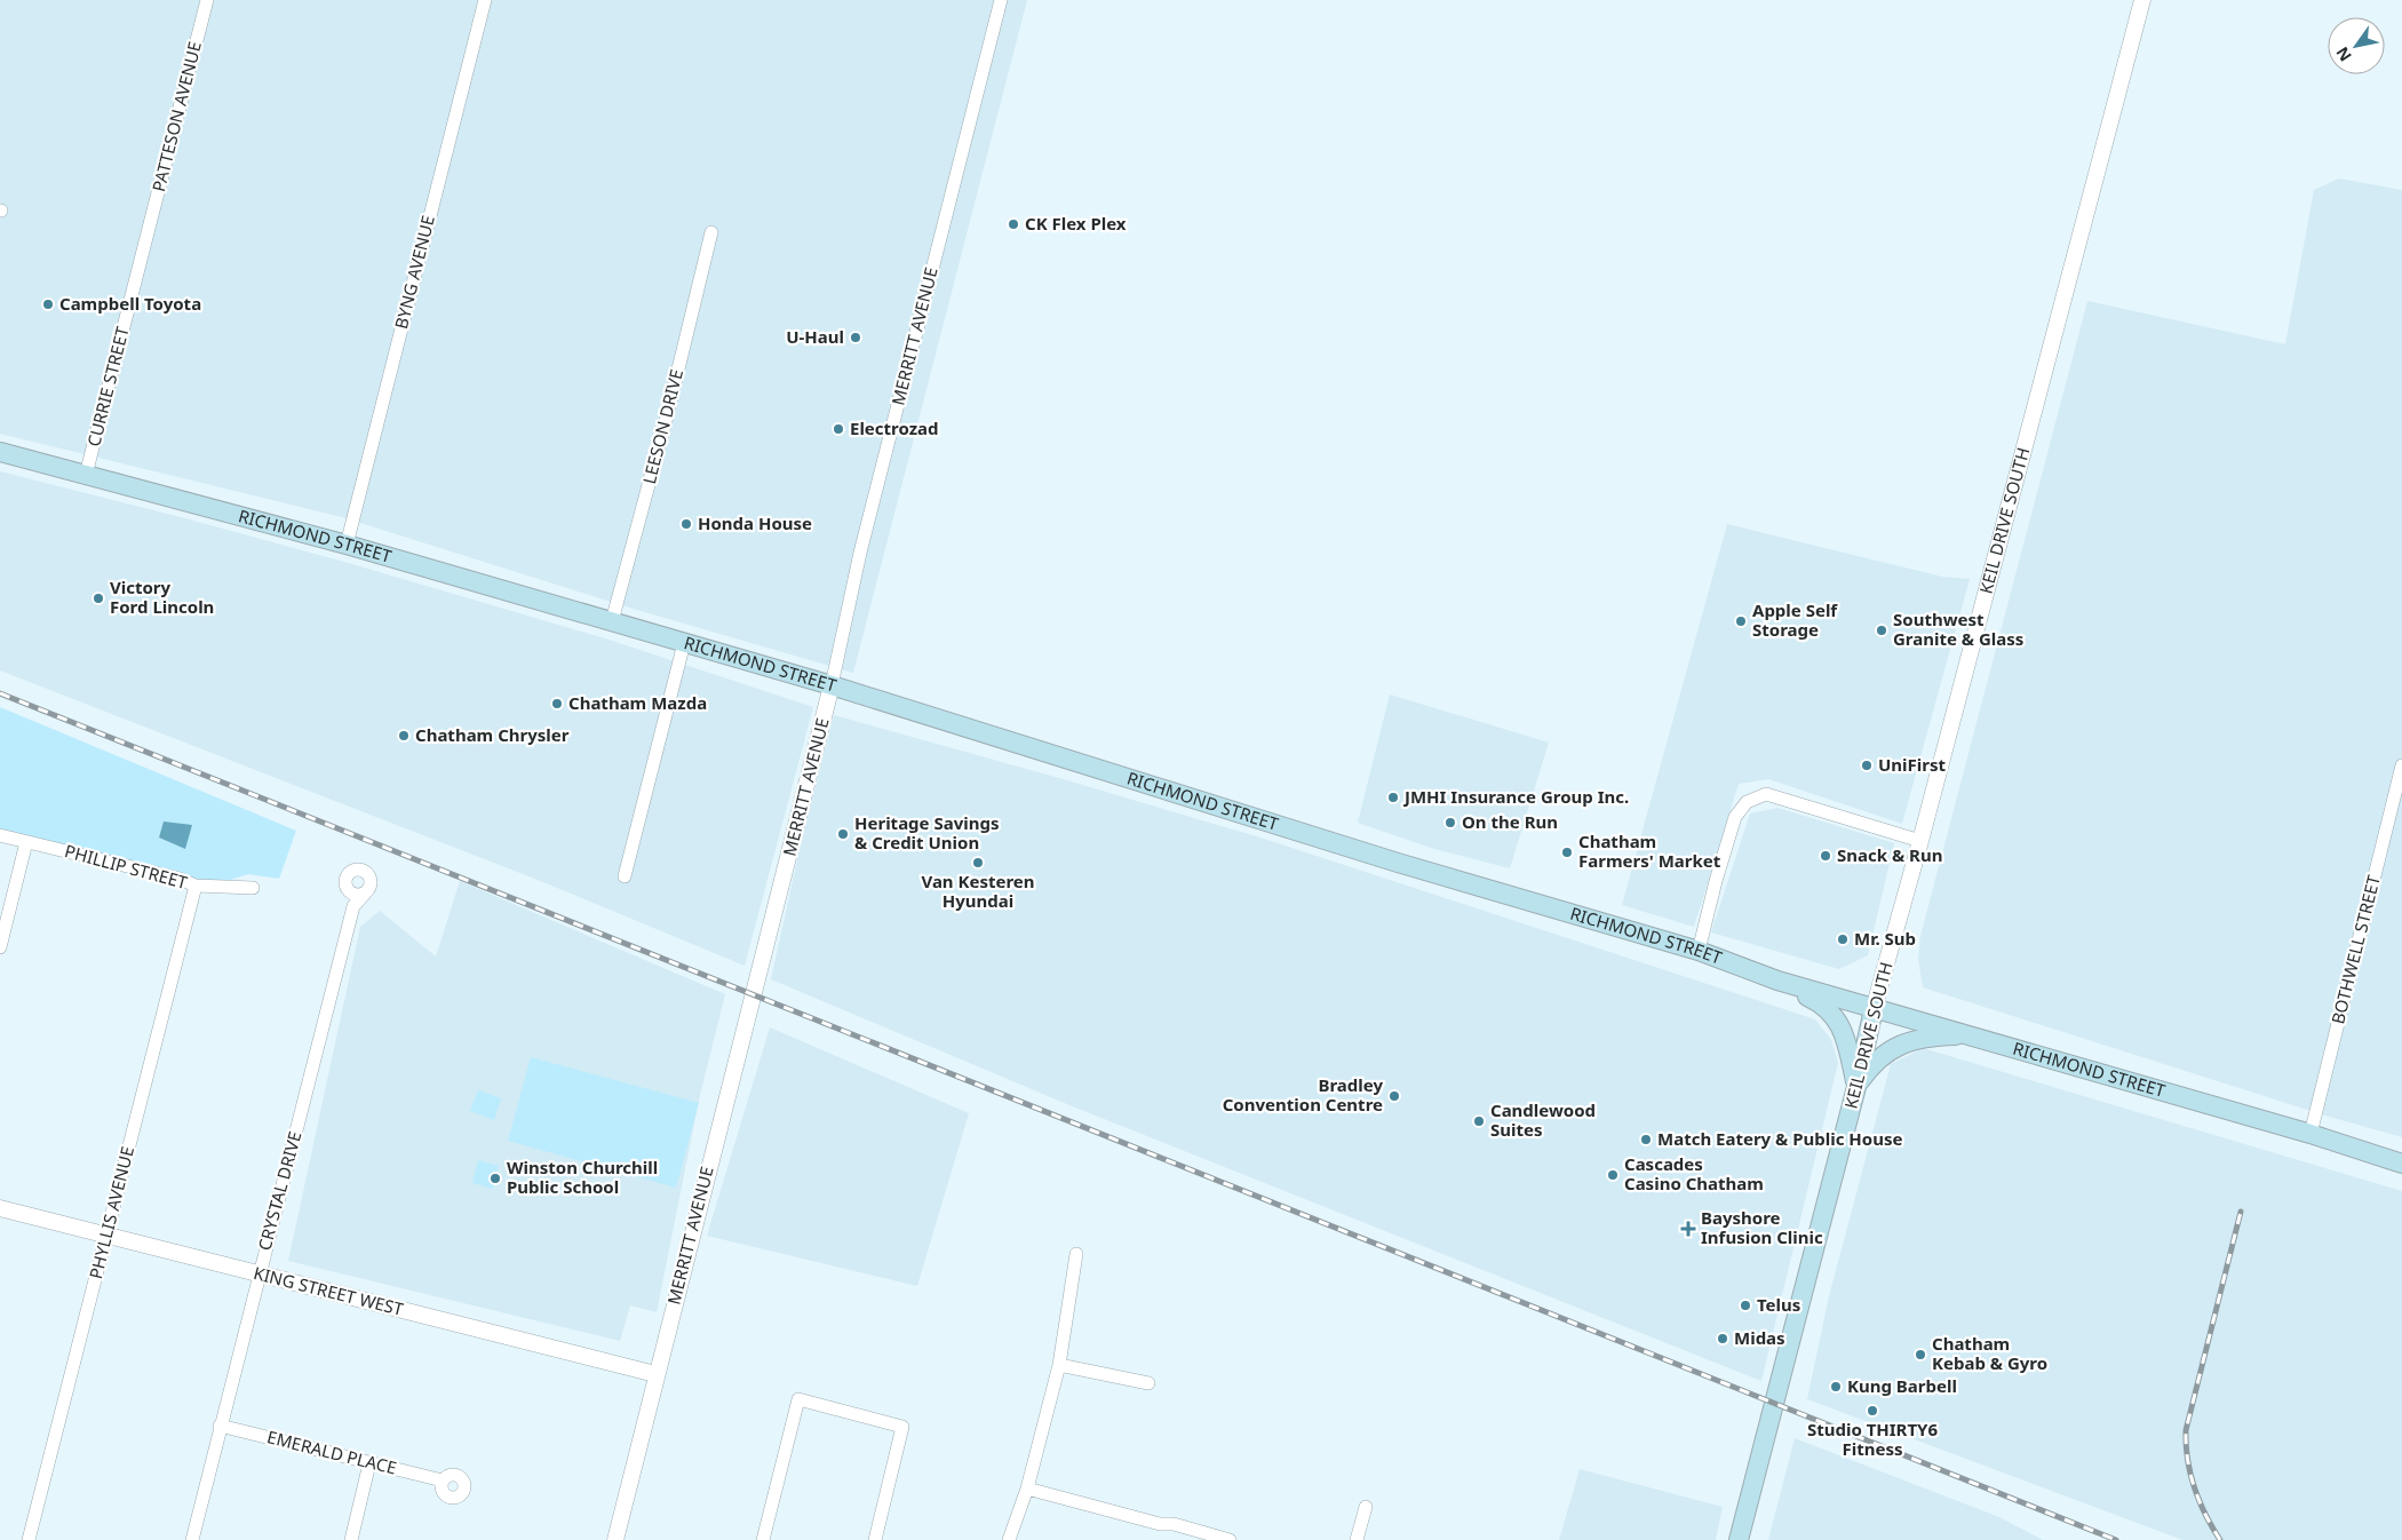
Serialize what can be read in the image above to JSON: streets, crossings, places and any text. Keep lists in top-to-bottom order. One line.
{"streets":{"main road":["KEIL DRIVE SOUTH","RICHMOND STREET"],"street":["PATTESON AVENUE","BYNG AVENUE","MERRITT AVENUE","CURRIE STREET","LEESON DRIVE","PHILLIP STREET","BOTHWELL STREET","CRYSTAL DRIVE","PHYLLIS AVENUE","KING STREET WEST","EMERALD PLACE"]},"crossings":[["PATTESON AVENUE","CURRIE STREET"],["BYNG AVENUE","RICHMOND STREET"],["MERRITT AVENUE","RICHMOND STREET"],["MERRITT AVENUE","KING STREET WEST"],["CURRIE STREET","RICHMOND STREET"],["LEESON DRIVE","RICHMOND STREET"],["KEIL DRIVE SOUTH","RICHMOND STREET"],["RICHMOND STREET","BOTHWELL STREET"],["PHILLIP STREET","PHYLLIS AVENUE"],["CRYSTAL DRIVE","KING STREET WEST"],["CRYSTAL DRIVE","EMERALD PLACE"],["PHYLLIS AVENUE","KING STREET WEST"]],"places":{"other":["CK Flex Plex","Campbell Toyota","U-Haul","Electrozad","Honda House","Victory Ford Lincoln","Apple Self Storage","Southwest Granite & Glass","Chatham Mazda","Chatham Chrysler","UniFirst","JMHI Insurance Group Inc.","On the Run","Heritage Savings & Credit Union","Chatham Farmers' Market","Snack & Run","Van Kesteren Hyundai","Mr. Sub","Bradley Convention Centre","Candlewood Suites","Match Eatery & Public House","Cascades Casino Chatham","Winston Churchill Public School","Telus","Midas","Chatham Kebab & Gyro","Kung Barbell","Studio THIRTY6 Fitness"],"health":["Bayshore Infusion Clinic"]},"north":"bottom left"}
